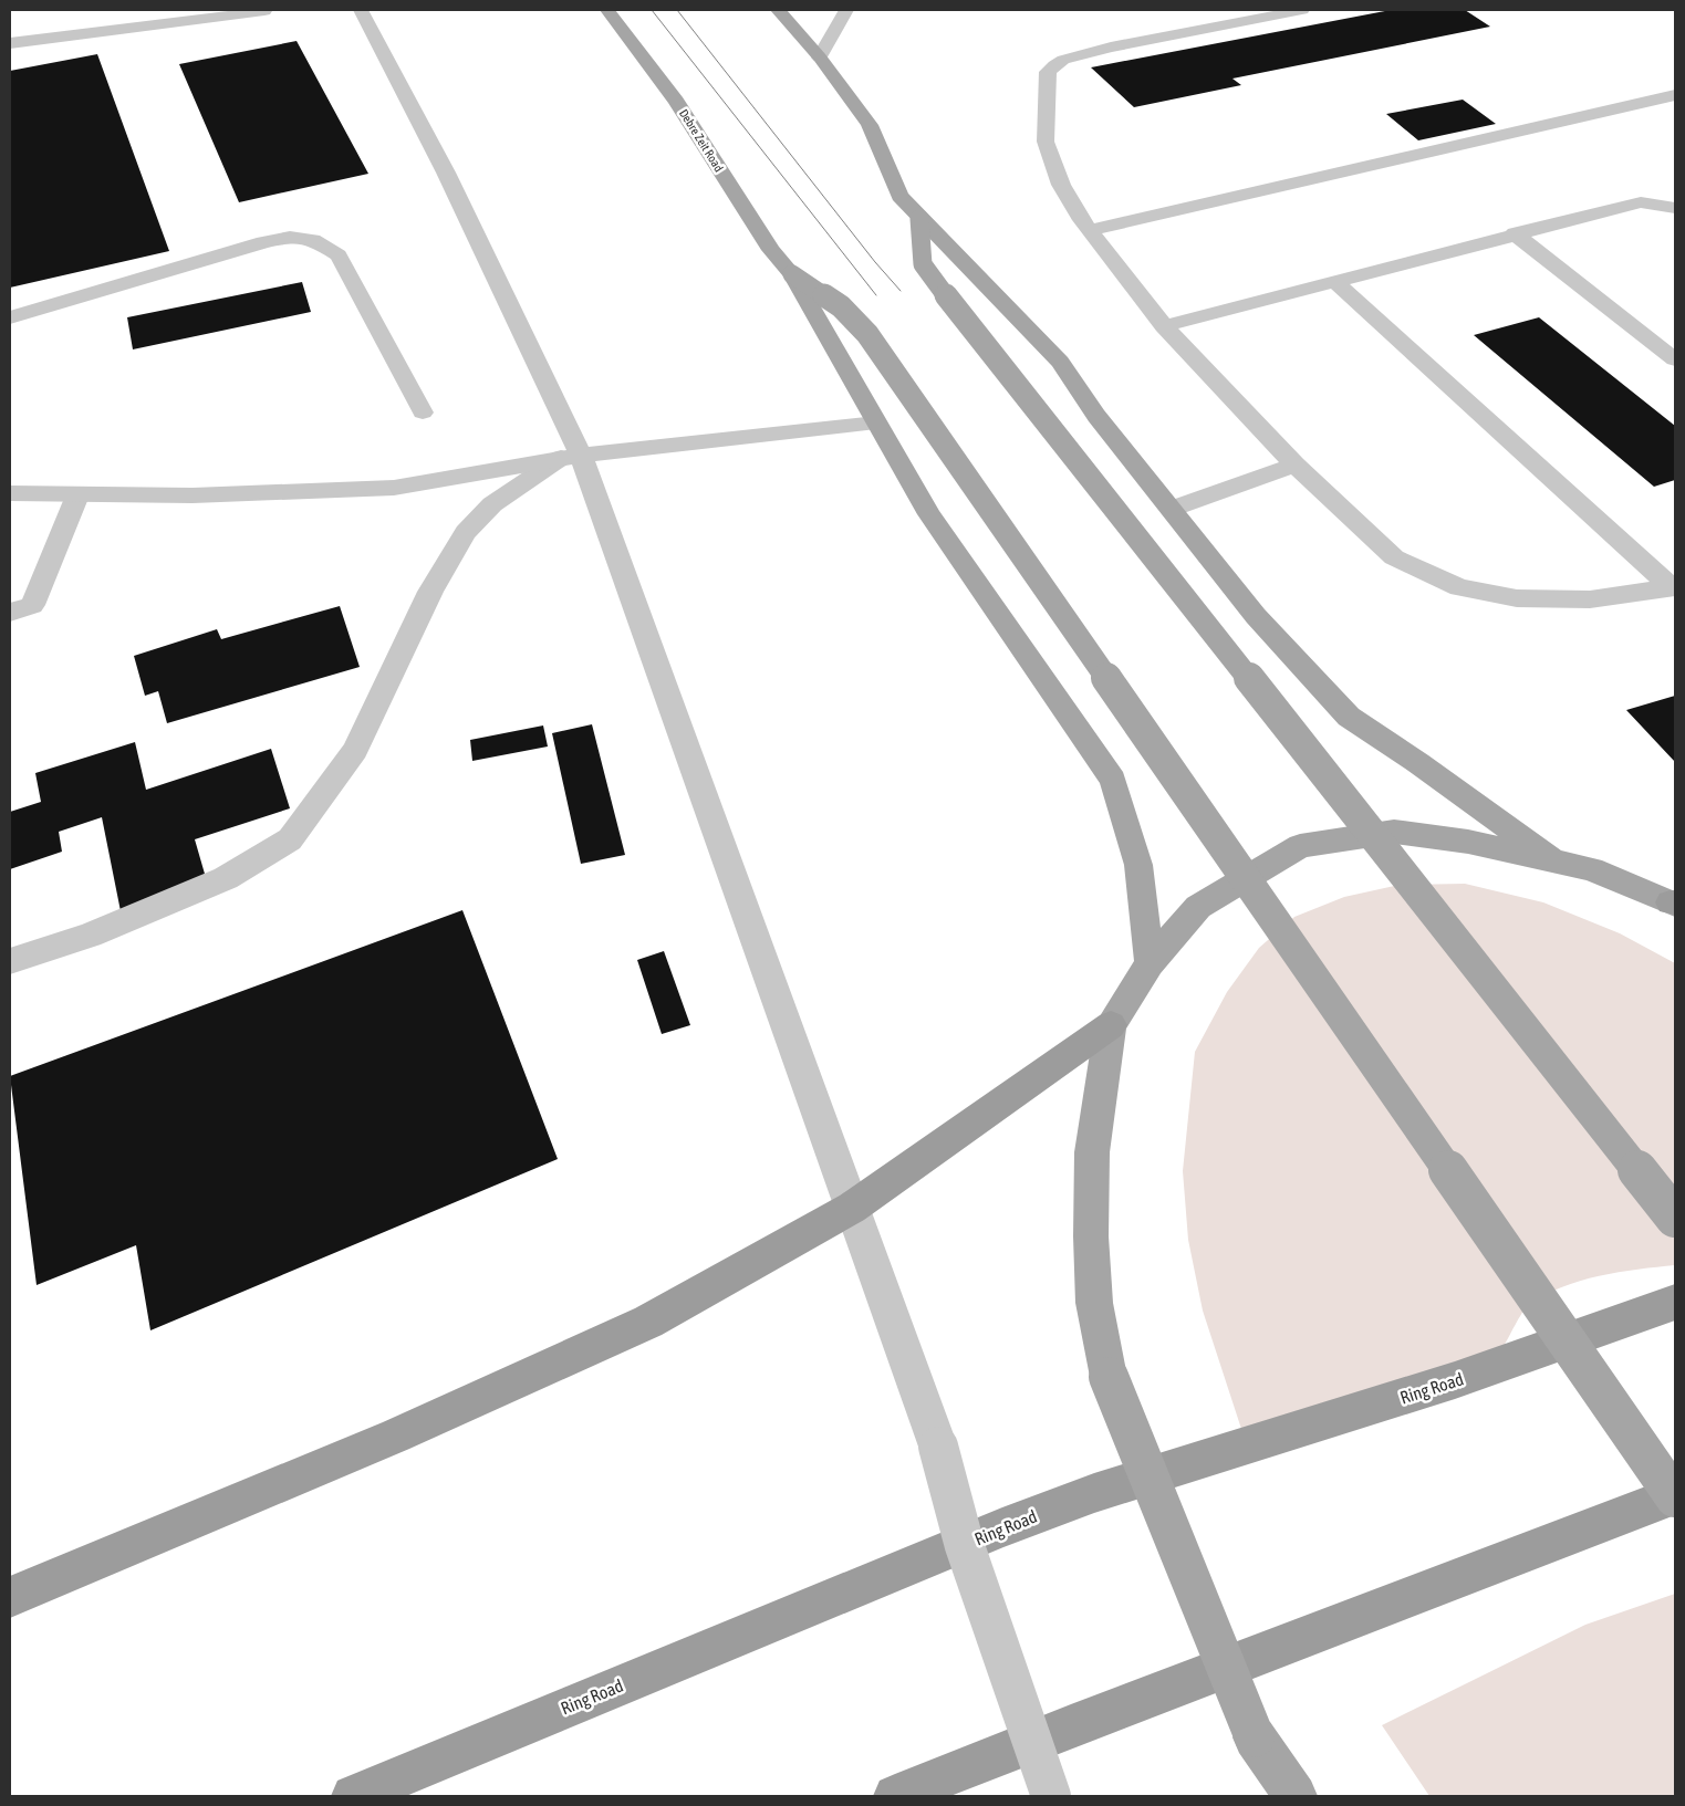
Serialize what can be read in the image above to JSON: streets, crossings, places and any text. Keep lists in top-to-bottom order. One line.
{"streets":{"highway":["Ring Road"],"main road":["Debre Zeit Road"]}}
